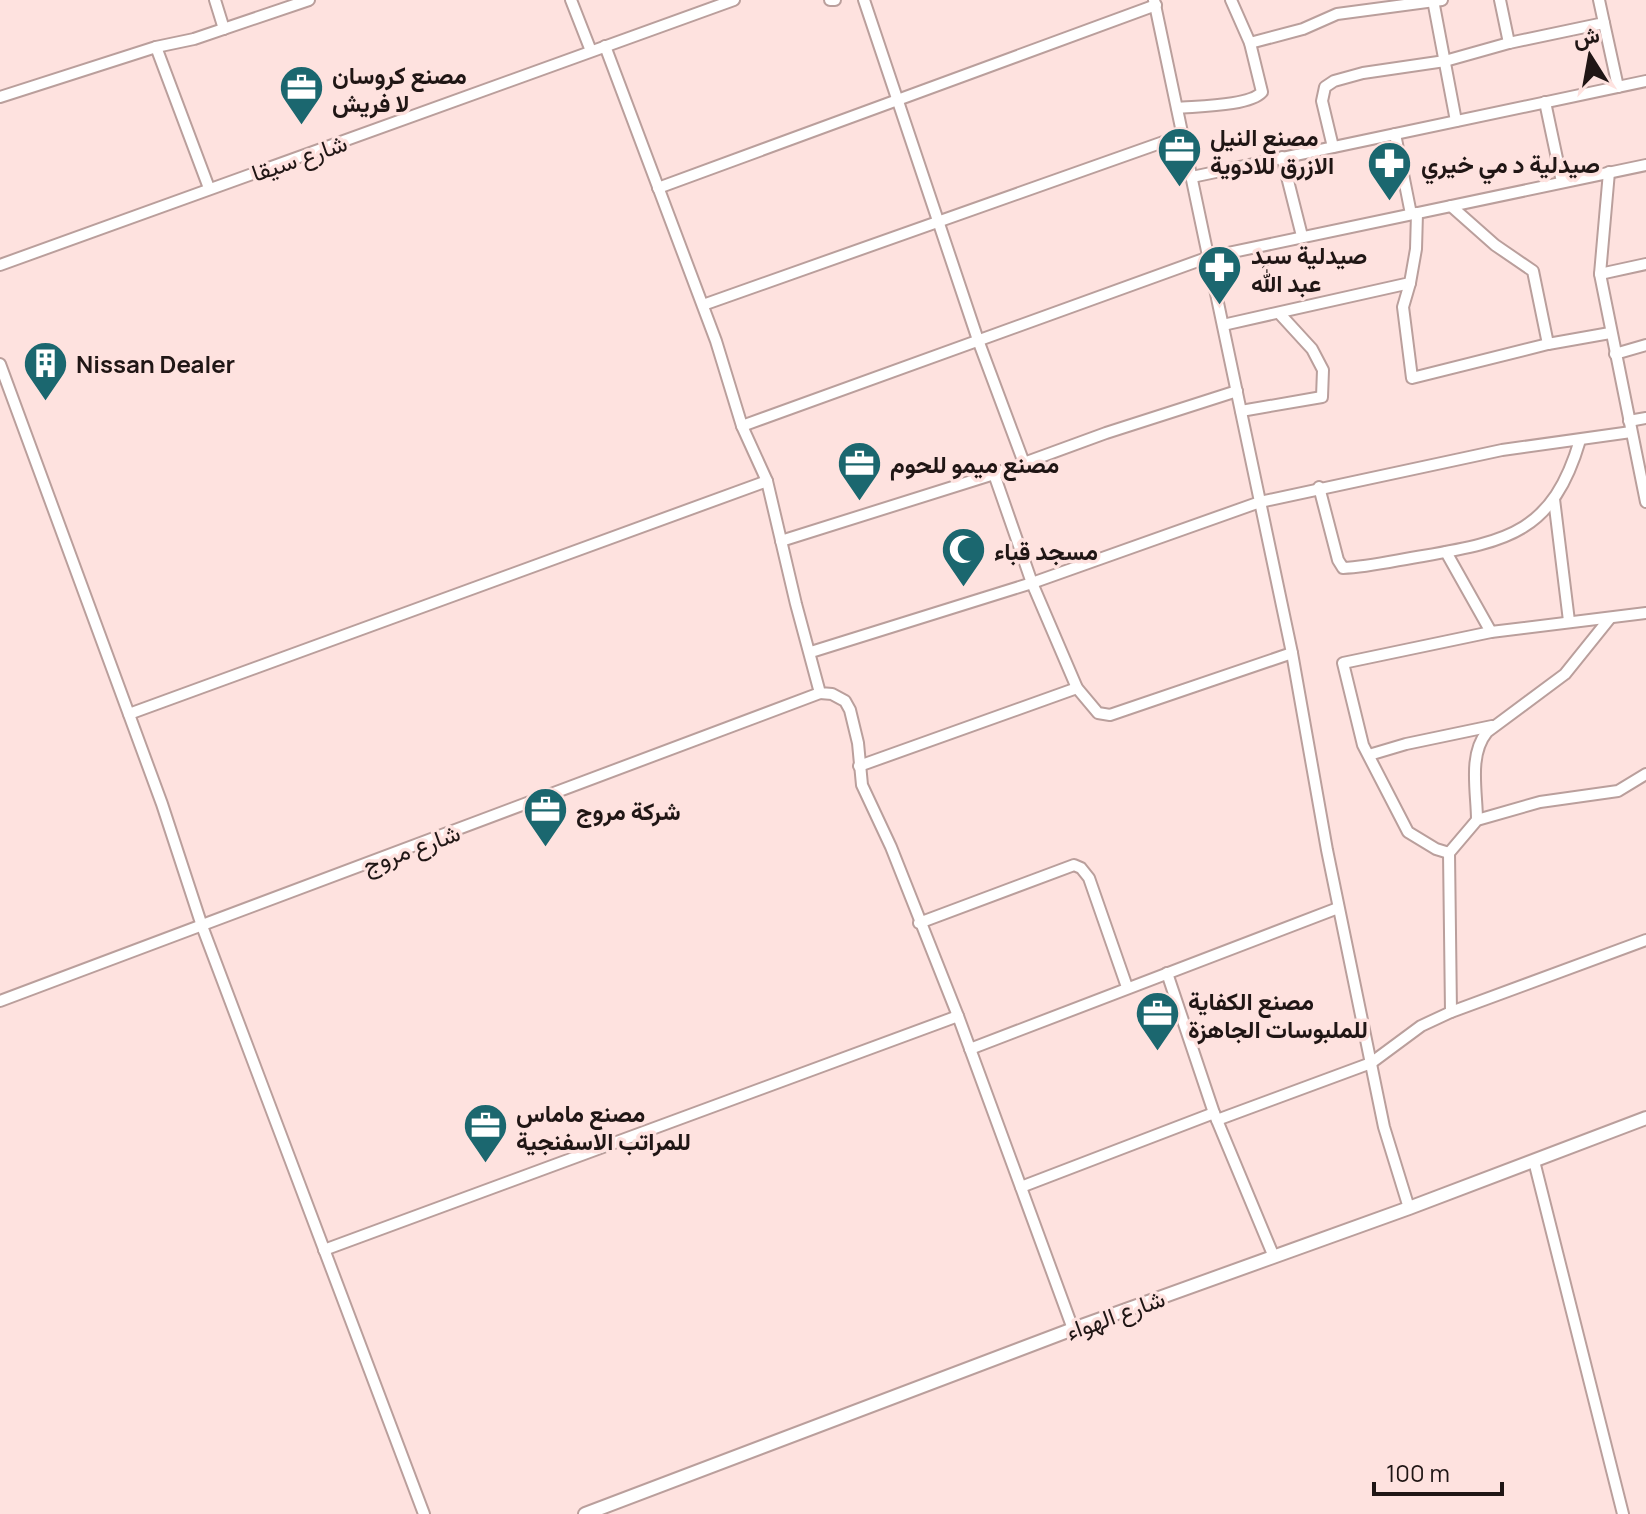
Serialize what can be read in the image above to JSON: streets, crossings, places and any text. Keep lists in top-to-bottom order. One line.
{"streets":{"street":["شارع سيقا","شارع مروج","شارع الهواء"]},"places":{"office":["مصنع كروسان لا فريش","مصنع النيل الازرق للادوية","مصنع ميمو للحوم","شركة مروج","مصنع الكفاية للملبوسات الجاهزة","مصنع ماماس للمراتب الاسفنجية"],"pharmacy":["صيدلية د مي خيري","صيدلية سيد عبد الله"],"building":["Nissan Dealer"],"mosque":["مسجد قباء"]},"scale_bar":"100 m","north":"top"}
